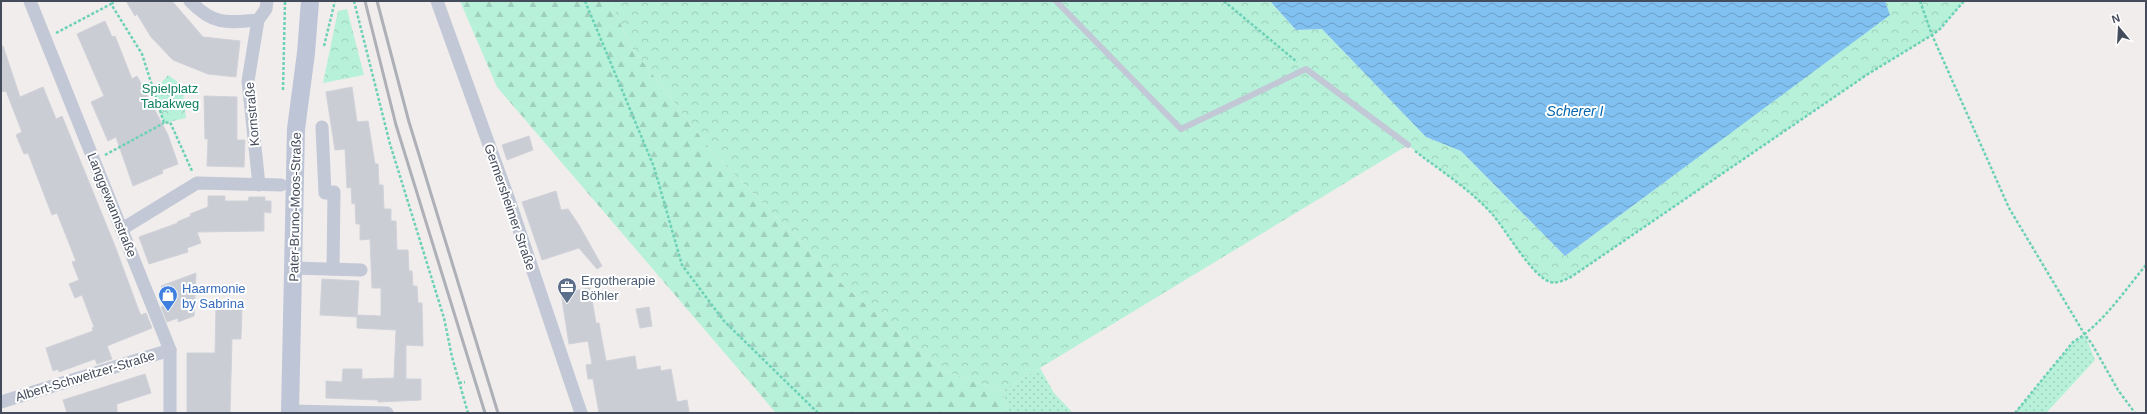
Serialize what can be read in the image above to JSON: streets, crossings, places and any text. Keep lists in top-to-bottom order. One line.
{"streets":{"main road":["Pater-Bruno-Moos-Straße"],"street":["Kornstraße","Langgewannstraße","Germersheimer Straße","Albert-Schweitzer-Straße"]},"crossings":[["Langgewannstraße","Albert-Schweitzer-Straße"]],"water":["Scherer I"],"parks":["Spielplatz Tabakweg"],"places":{"office":["Ergotherapie Böhler"],"shop":["Haarmonie by Sabrina"]},"north":"top"}
